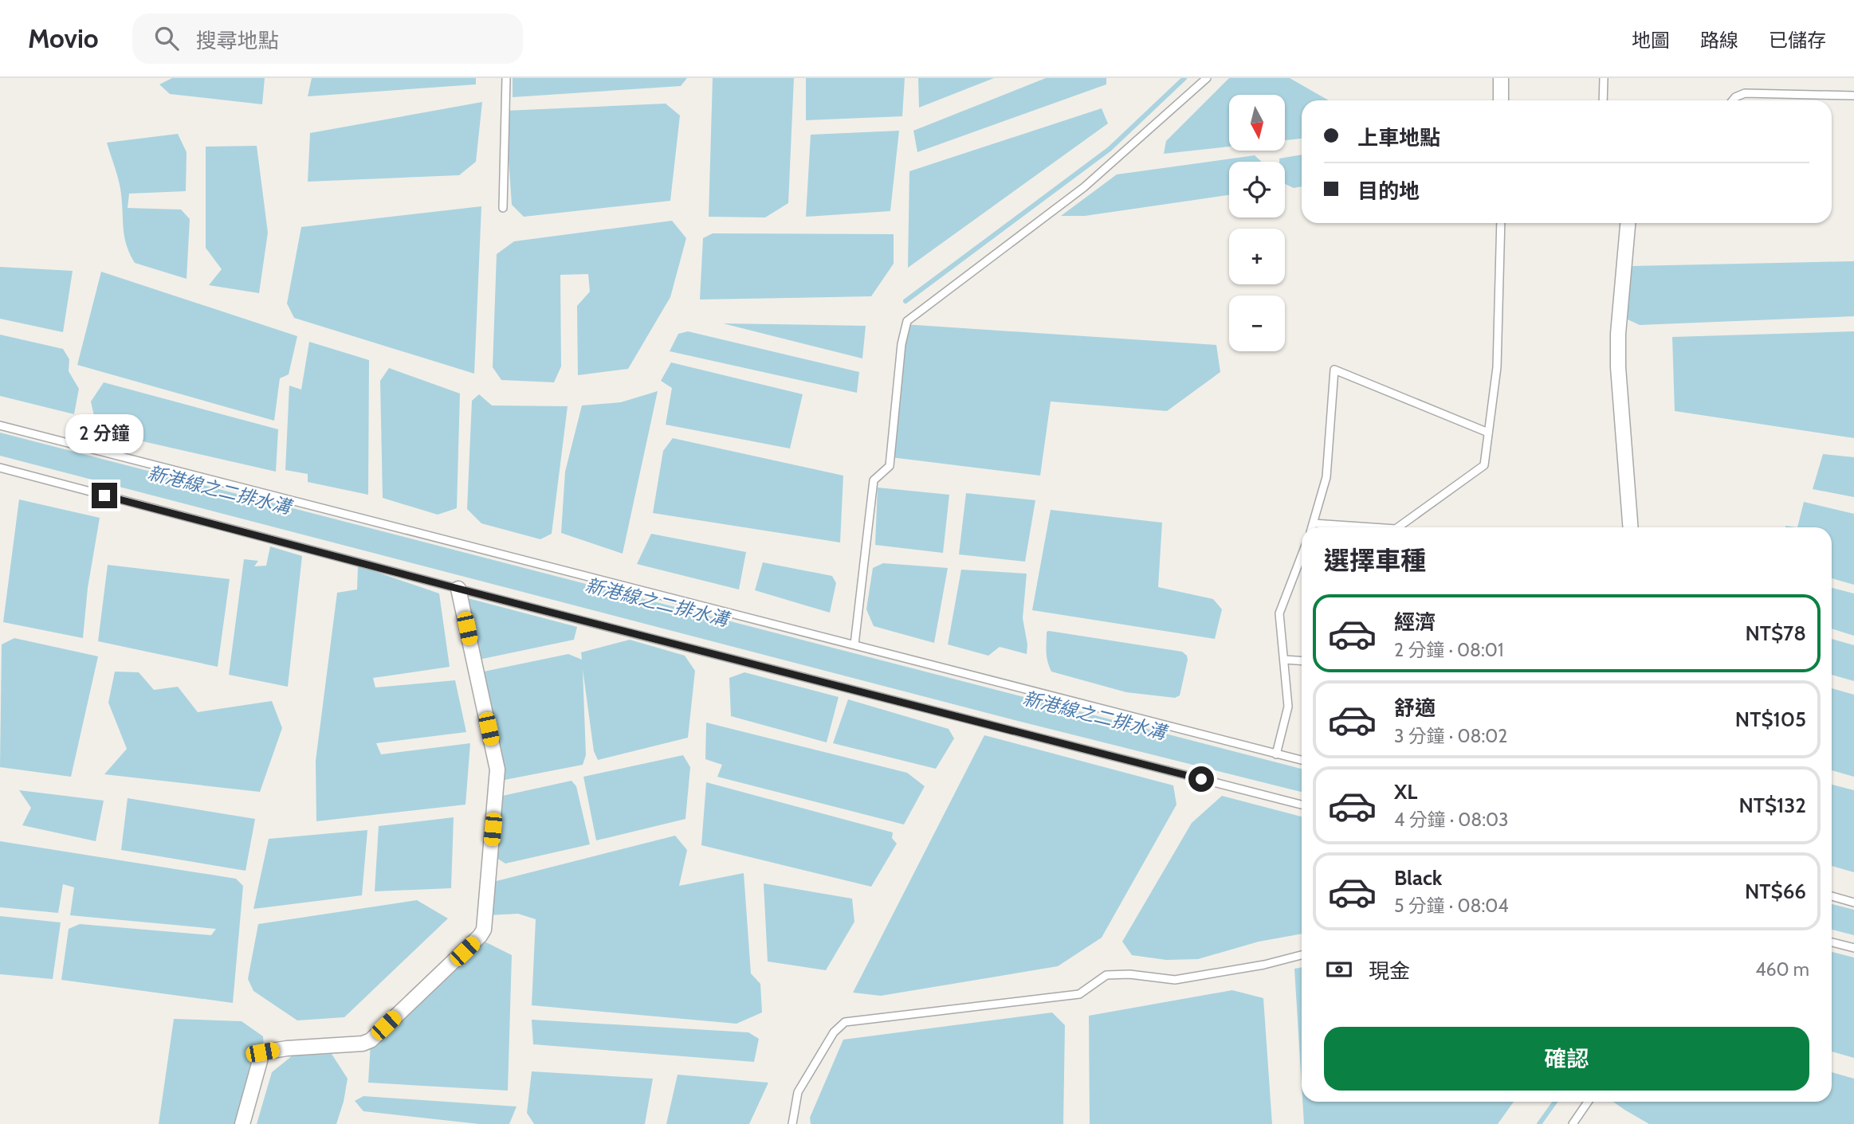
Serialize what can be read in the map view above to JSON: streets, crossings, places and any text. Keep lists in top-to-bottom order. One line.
{"water":["新港線之二排水溝"],"north":"bottom","page":{"header":"Movio","search":"搜尋地點","nav":["地圖","路線","已儲存"],"map_buttons":["+","−"],"banner":["上車地點","目的地"],"bubble":"2 分鐘","heading":"選擇車種","list":[{"name":"經濟","note":"2 分鐘 · 08:01","value":"NT$78"},{"name":"舒適","note":"3 分鐘 · 08:02","value":"NT$105"},{"name":"XL","note":"4 分鐘 · 08:03","value":"NT$132"},{"name":"Black","note":"5 分鐘 · 08:04","value":"NT$66"}],"pay":["現金","460 m"],"buttons":"確認"}}
